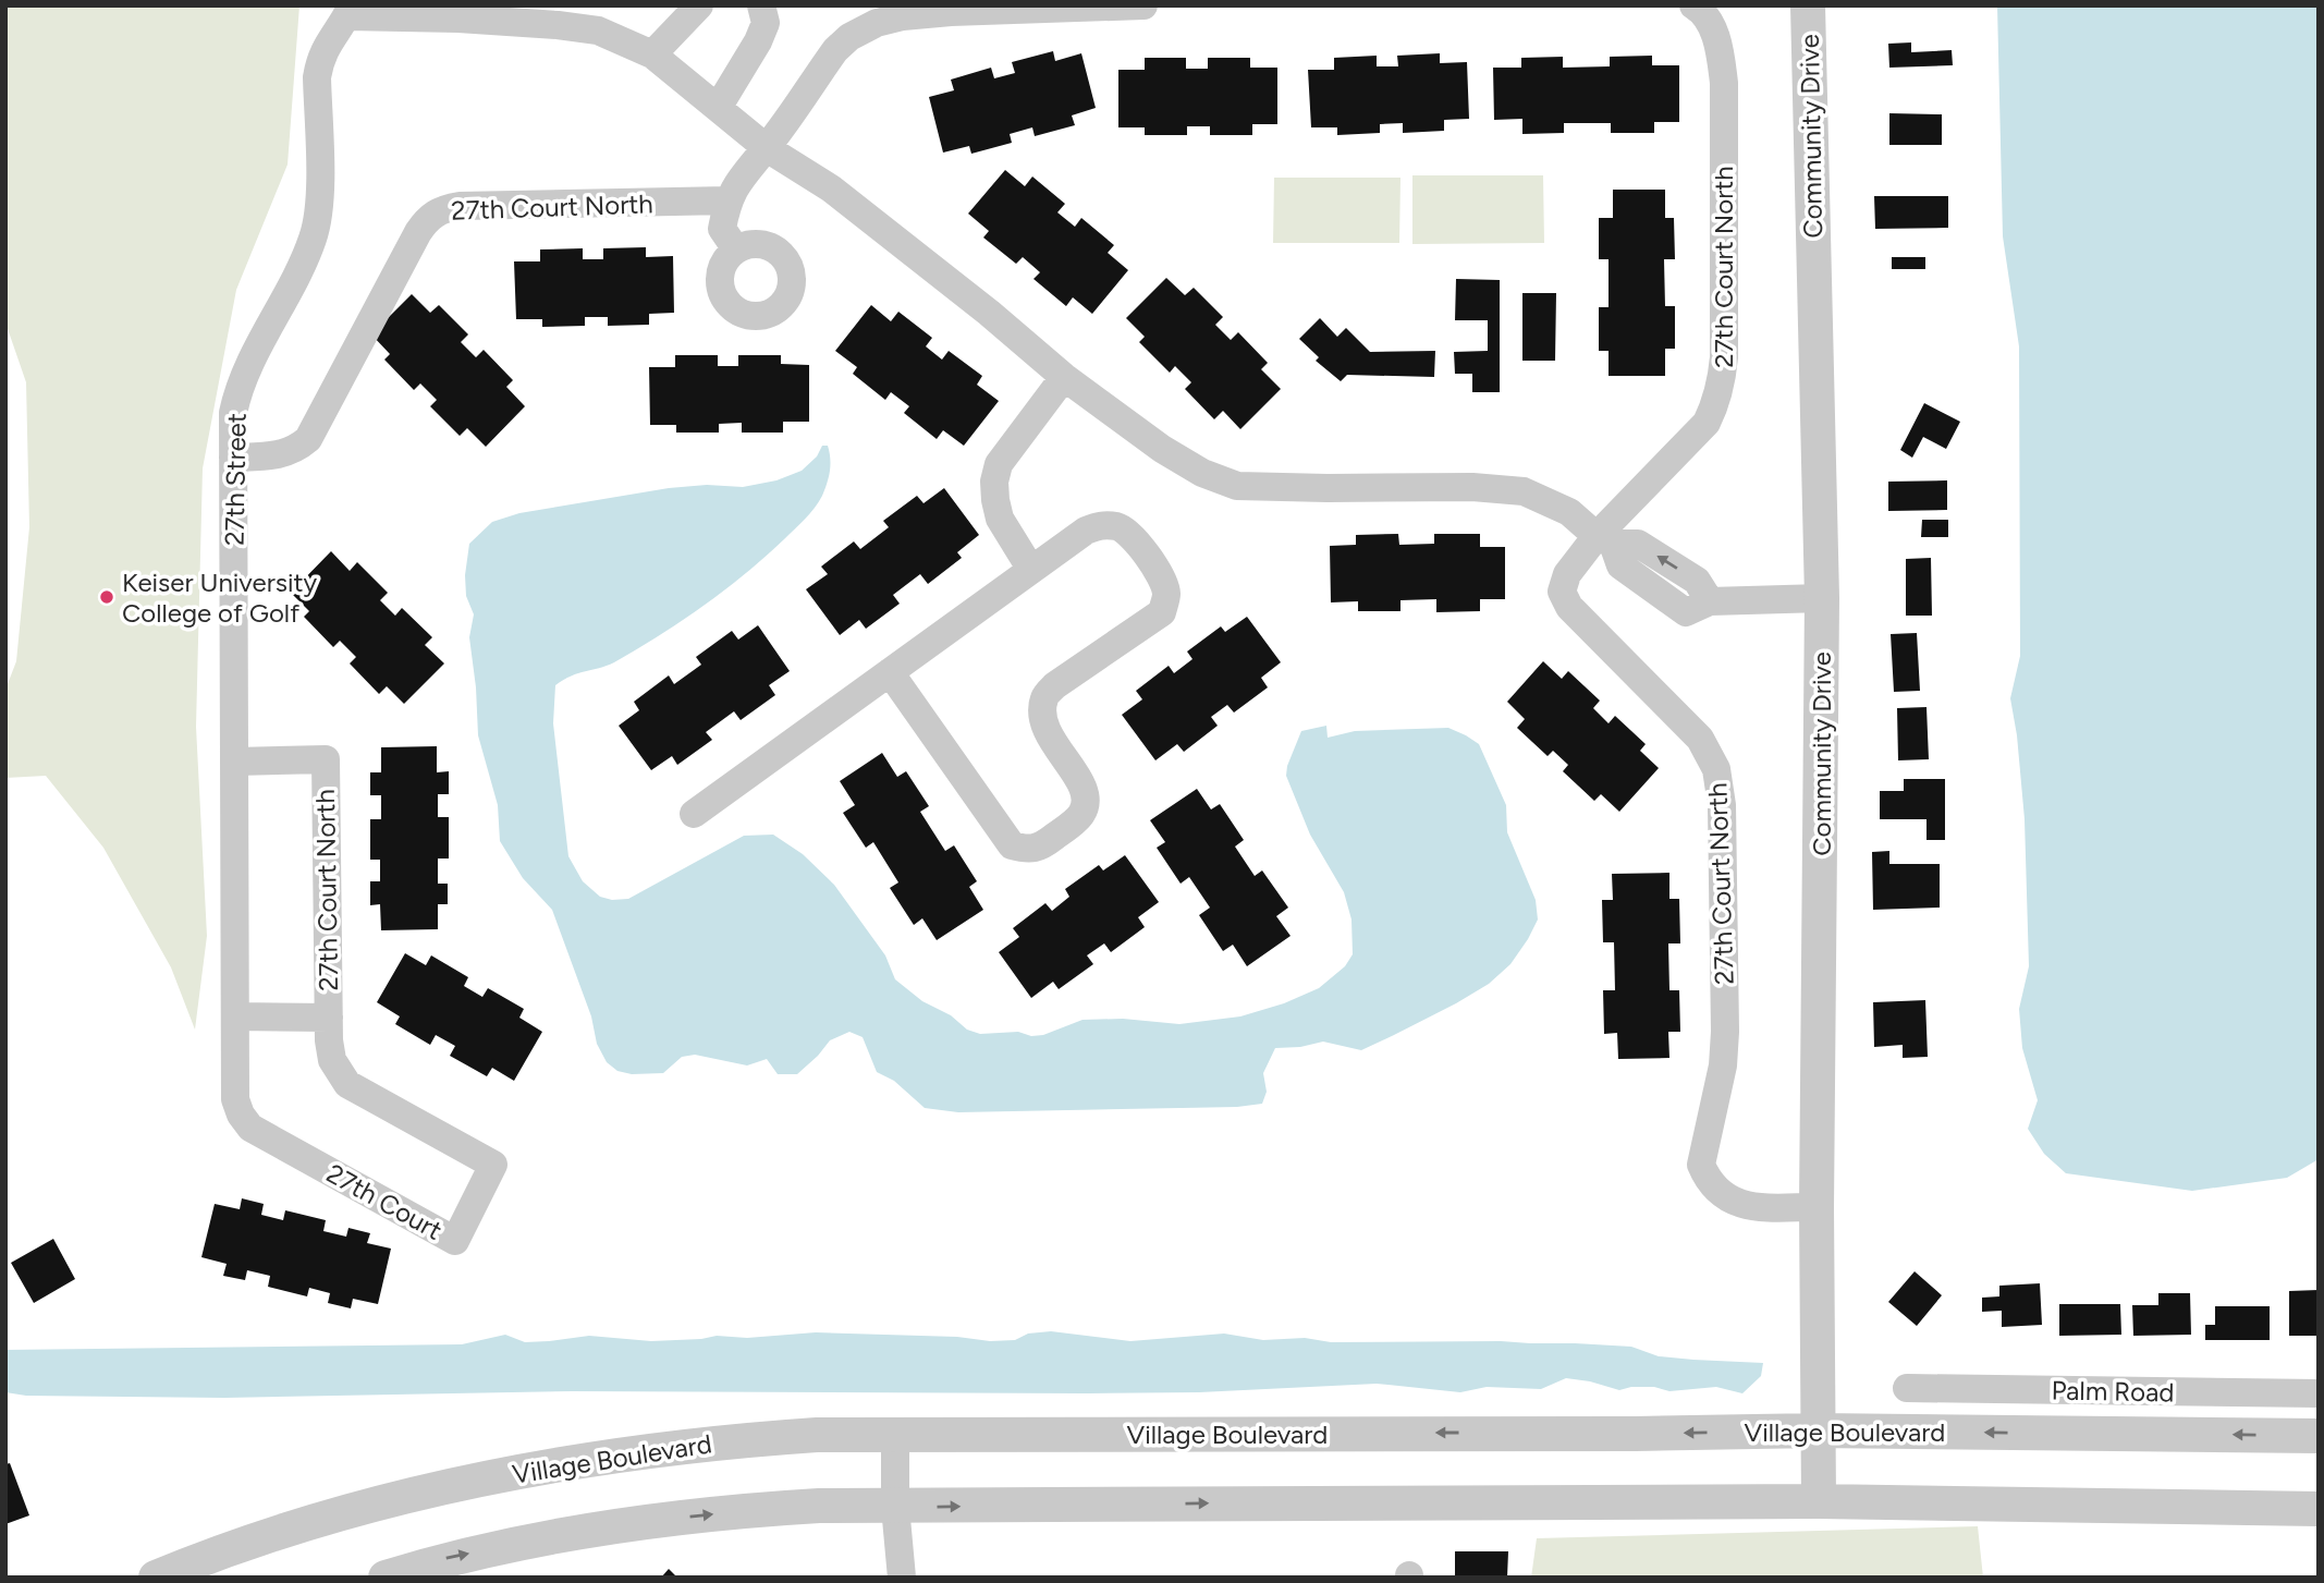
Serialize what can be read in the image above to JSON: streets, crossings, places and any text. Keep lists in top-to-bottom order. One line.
{"streets":{"street":["Community Drive","27th Court North","27th Street","27th Court","Palm Road","Village Boulevard"]},"crossings":[["Community Drive","27th Court North"],["Community Drive","Village Boulevard"],["27th Court North","27th Street"],["27th Court North","27th Court"],["27th Street","27th Court"]],"places":["Keiser University College of Golf"]}
